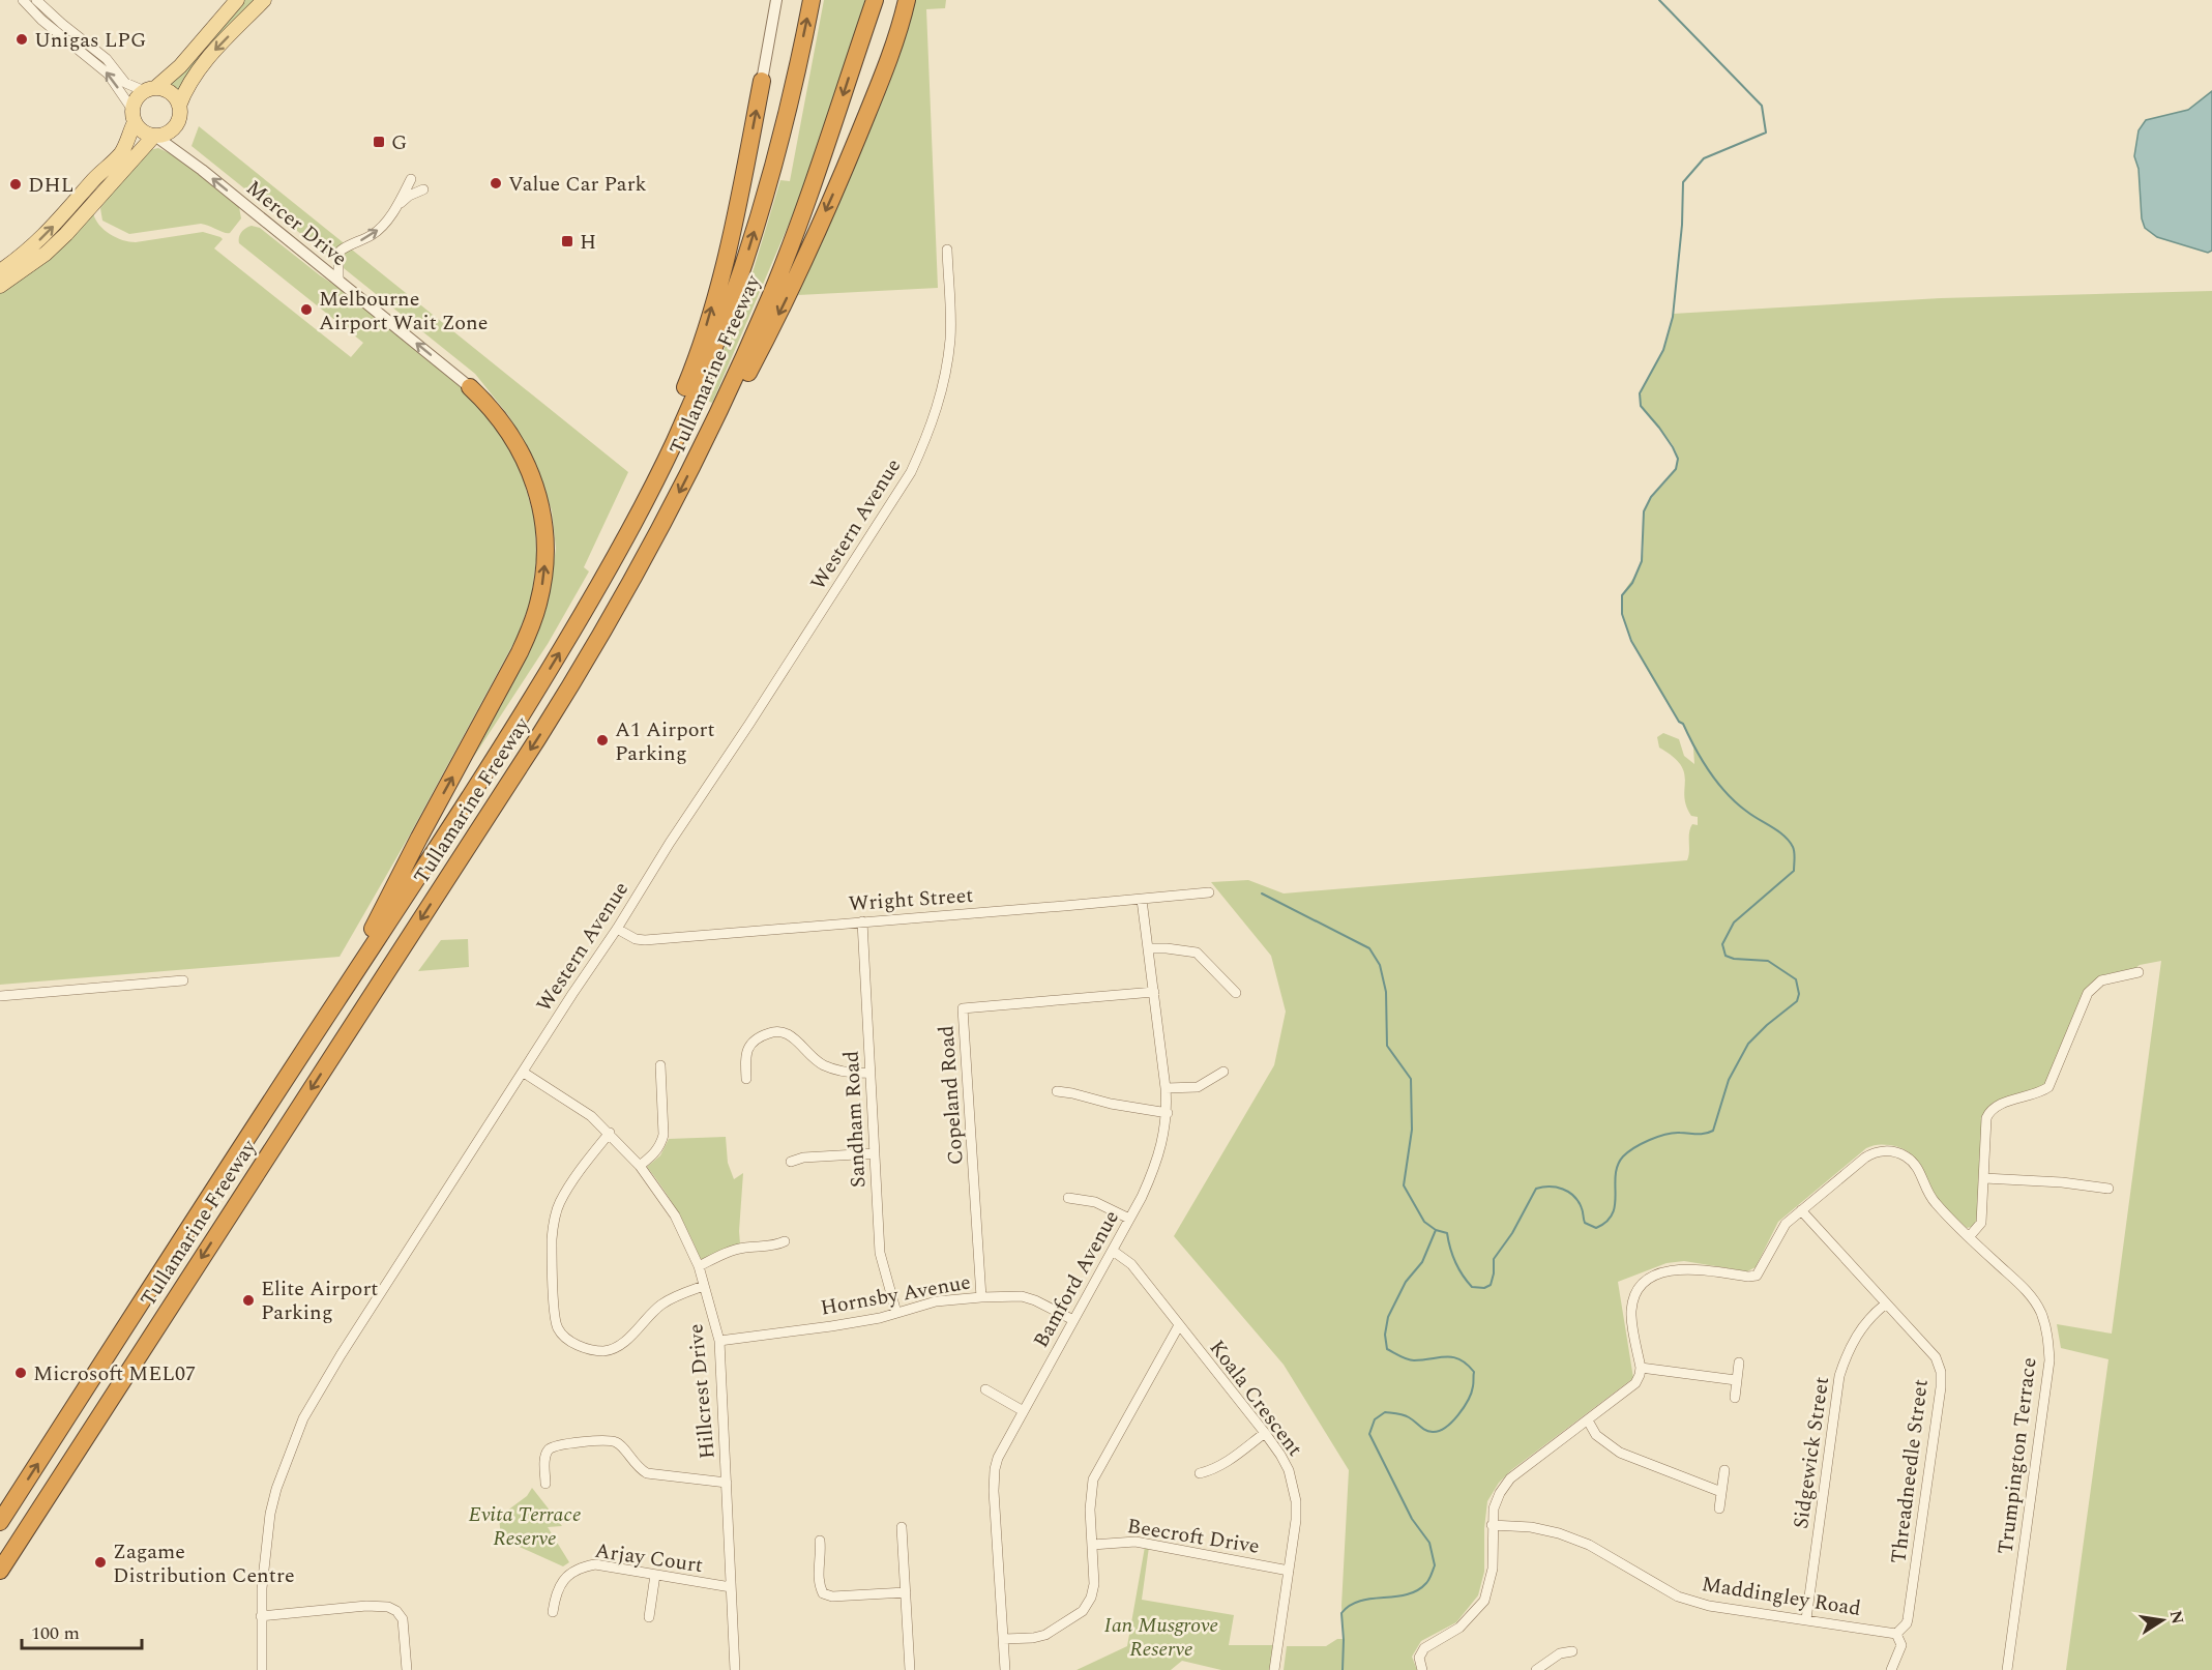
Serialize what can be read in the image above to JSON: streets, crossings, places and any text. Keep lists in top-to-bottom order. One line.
{"streets":{"highway":["Tullamarine Freeway"],"street":["Mercer Drive","Western Avenue","Wright Street","Copeland Road","Sandham Road","Bamford Avenue","Hornsby Avenue","Hillcrest Drive","Koala Crescent","Sidgewick Street","Trumpington Terrace","Threadneedle Street","Beecroft Drive","Arjay Court","Maddingley Road"]},"crossings":[["Western Avenue","Wright Street"],["Western Avenue","Hillcrest Drive"],["Wright Street","Sandham Road"],["Wright Street","Bamford Avenue"],["Copeland Road","Bamford Avenue"],["Copeland Road","Hornsby Avenue"],["Sandham Road","Hornsby Avenue"],["Bamford Avenue","Hornsby Avenue"],["Bamford Avenue","Koala Crescent"],["Hornsby Avenue","Hillcrest Drive"],["Hillcrest Drive","Arjay Court"],["Koala Crescent","Beecroft Drive"],["Sidgewick Street","Threadneedle Street"],["Sidgewick Street","Maddingley Road"],["Trumpington Terrace","Threadneedle Street"],["Threadneedle Street","Maddingley Road"]],"one_way":["Mercer Drive"],"parks":["Evita Terrace Reserve","Ian Musgrove Reserve"],"places":{"other":["Unigas LPG","Value Car Park","DHL","Melbourne Airport Wait Zone","A1 Airport Parking","Elite Airport Parking","Microsoft MEL07","Zagame Distribution Centre"],"transit":["G","H"]},"scale_bar":"100 m","north":"right"}
